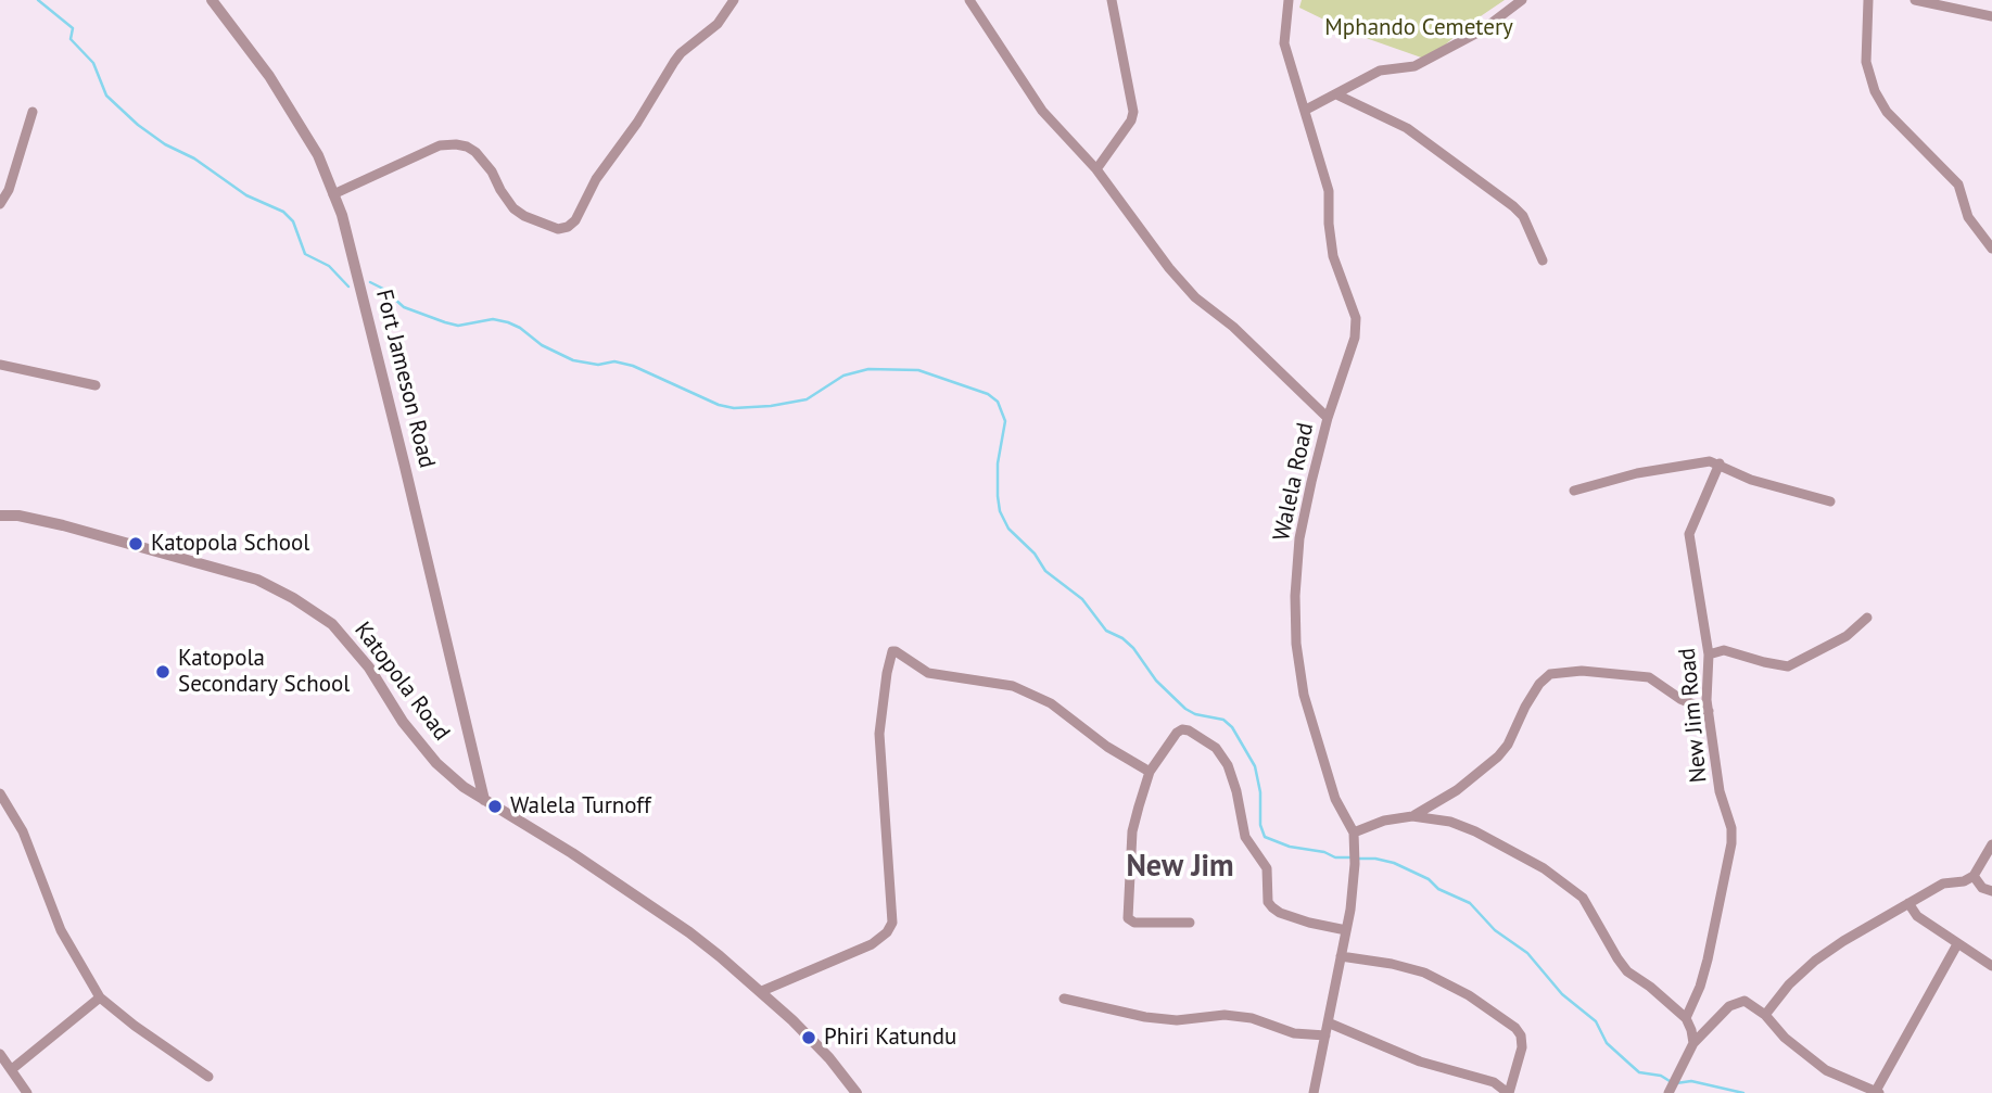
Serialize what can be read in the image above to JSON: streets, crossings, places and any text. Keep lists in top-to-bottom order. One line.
{"streets":{"street":["Fort Jameson Road","Walela Road","Katopola Road","New Jim Road"]},"crossings":[["Fort Jameson Road","Katopola Road"]],"districts":["New Jim"],"parks":["Mphando Cemetery"],"places":["Katopola School","Katopola Secondary School","Walela Turnoff","Phiri Katundu"]}
